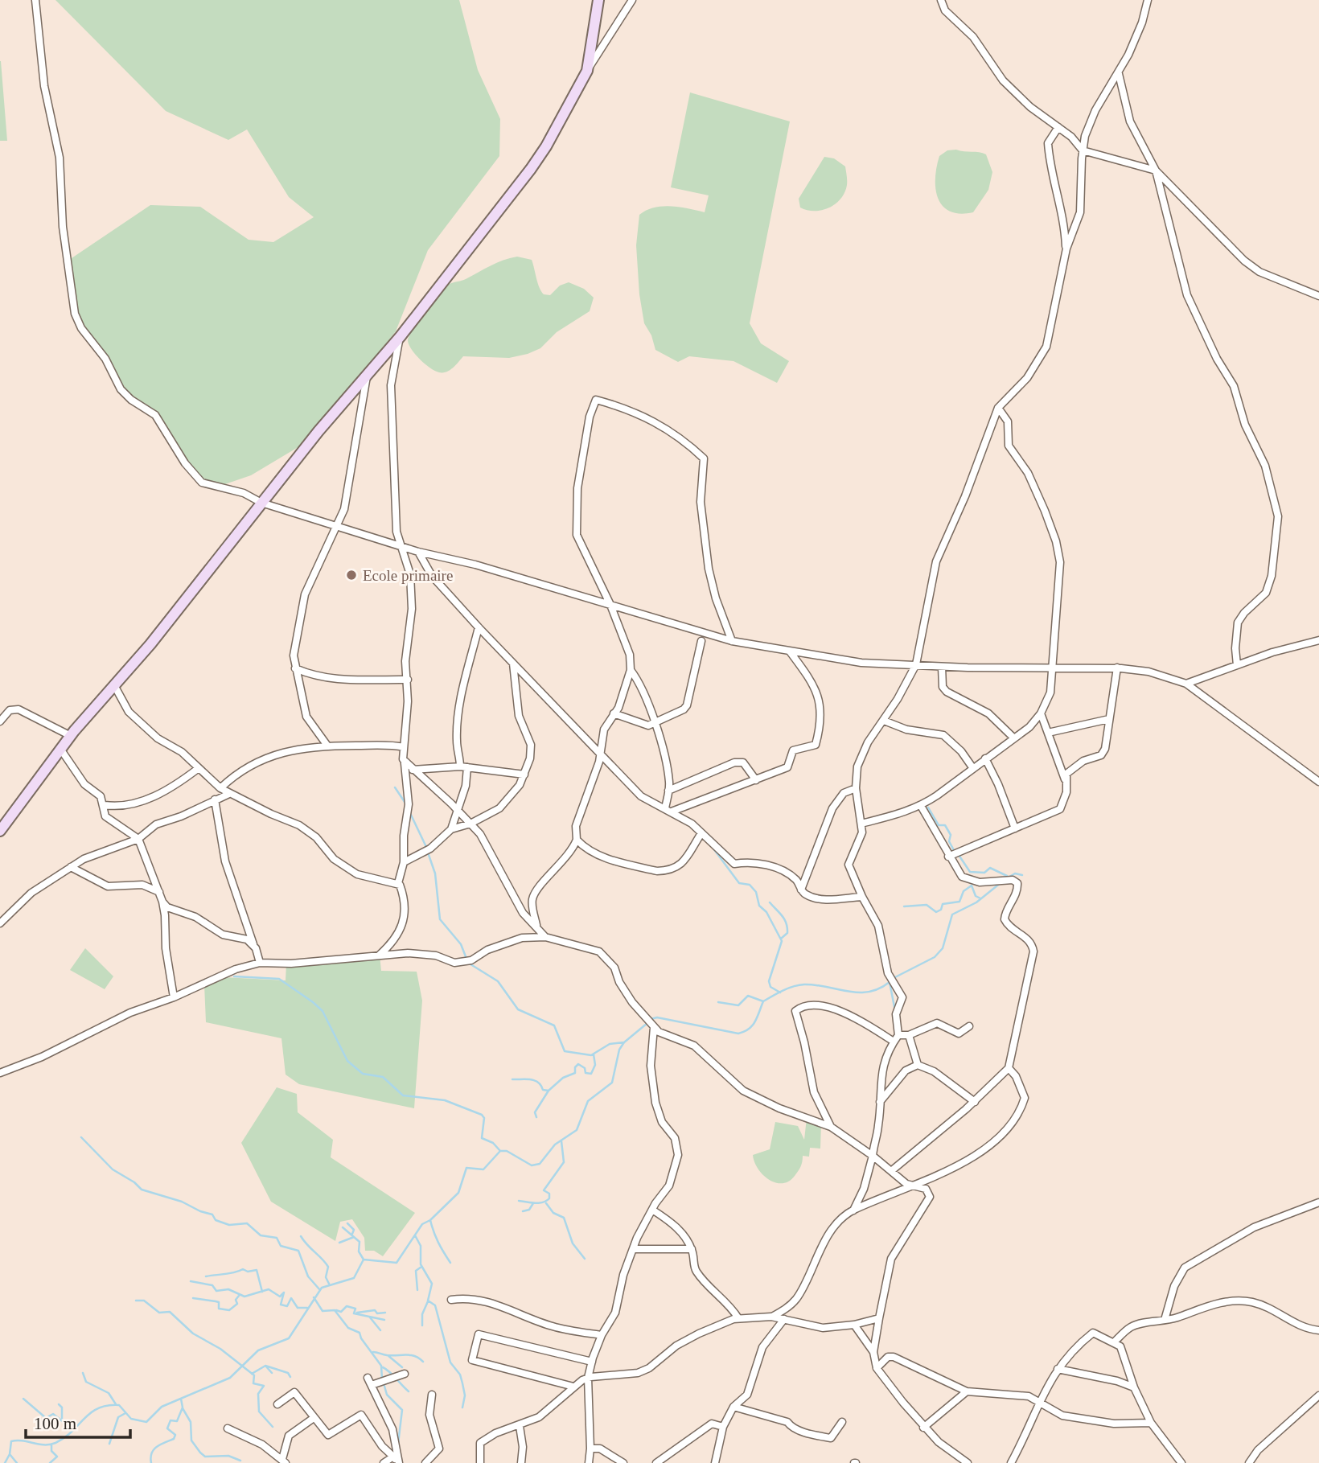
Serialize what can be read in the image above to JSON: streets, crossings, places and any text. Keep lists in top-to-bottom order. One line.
{"places":["Ecole primaire"],"scale_bar":"100 m"}
